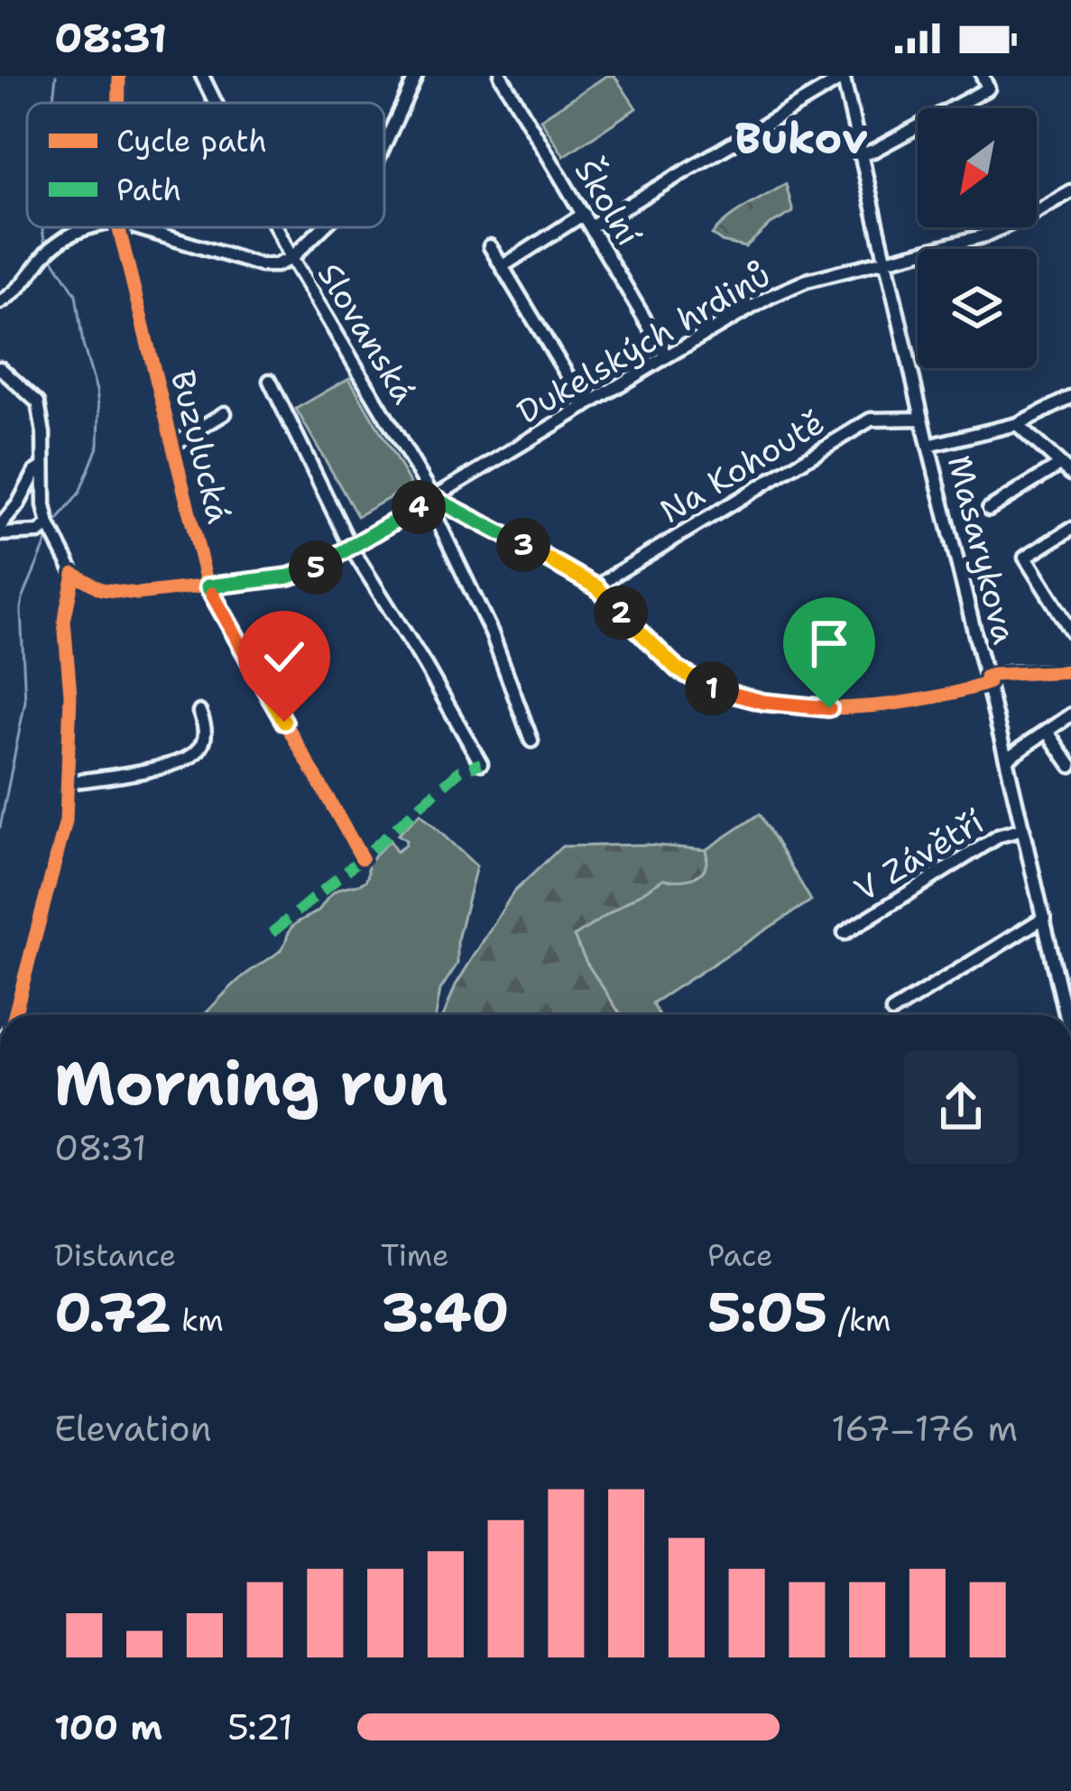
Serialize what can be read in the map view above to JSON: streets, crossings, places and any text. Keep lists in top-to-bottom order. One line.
{"streets":{"street":["Školní","Slovanská","Dukelských hrdinů","Buzulucká","Na Kohoutě","Masarykova","V Závětří"]},"crossings":[["Školní","Dukelských hrdinů"],["Slovanská","Dukelských hrdinů"],["Dukelských hrdinů","Buzulucká"],["Dukelských hrdinů","Masarykova"],["Na Kohoutě","Masarykova"],["Masarykova","V Závětří"]],"districts":["Bukov"],"legend":["Cycle path","Path"],"north":"bottom left","page":{"status":"08:31","pins":["4","3","5","2","1"],"heading":["Morning run","08:31"],"stats":[["Distance","0.72 km"],["Time","3:40"],["Pace","5:05 /km"]],"chart":["Elevation","167–176 m"],"list":[{"name":"100 m","note":"5:21"}]}}
